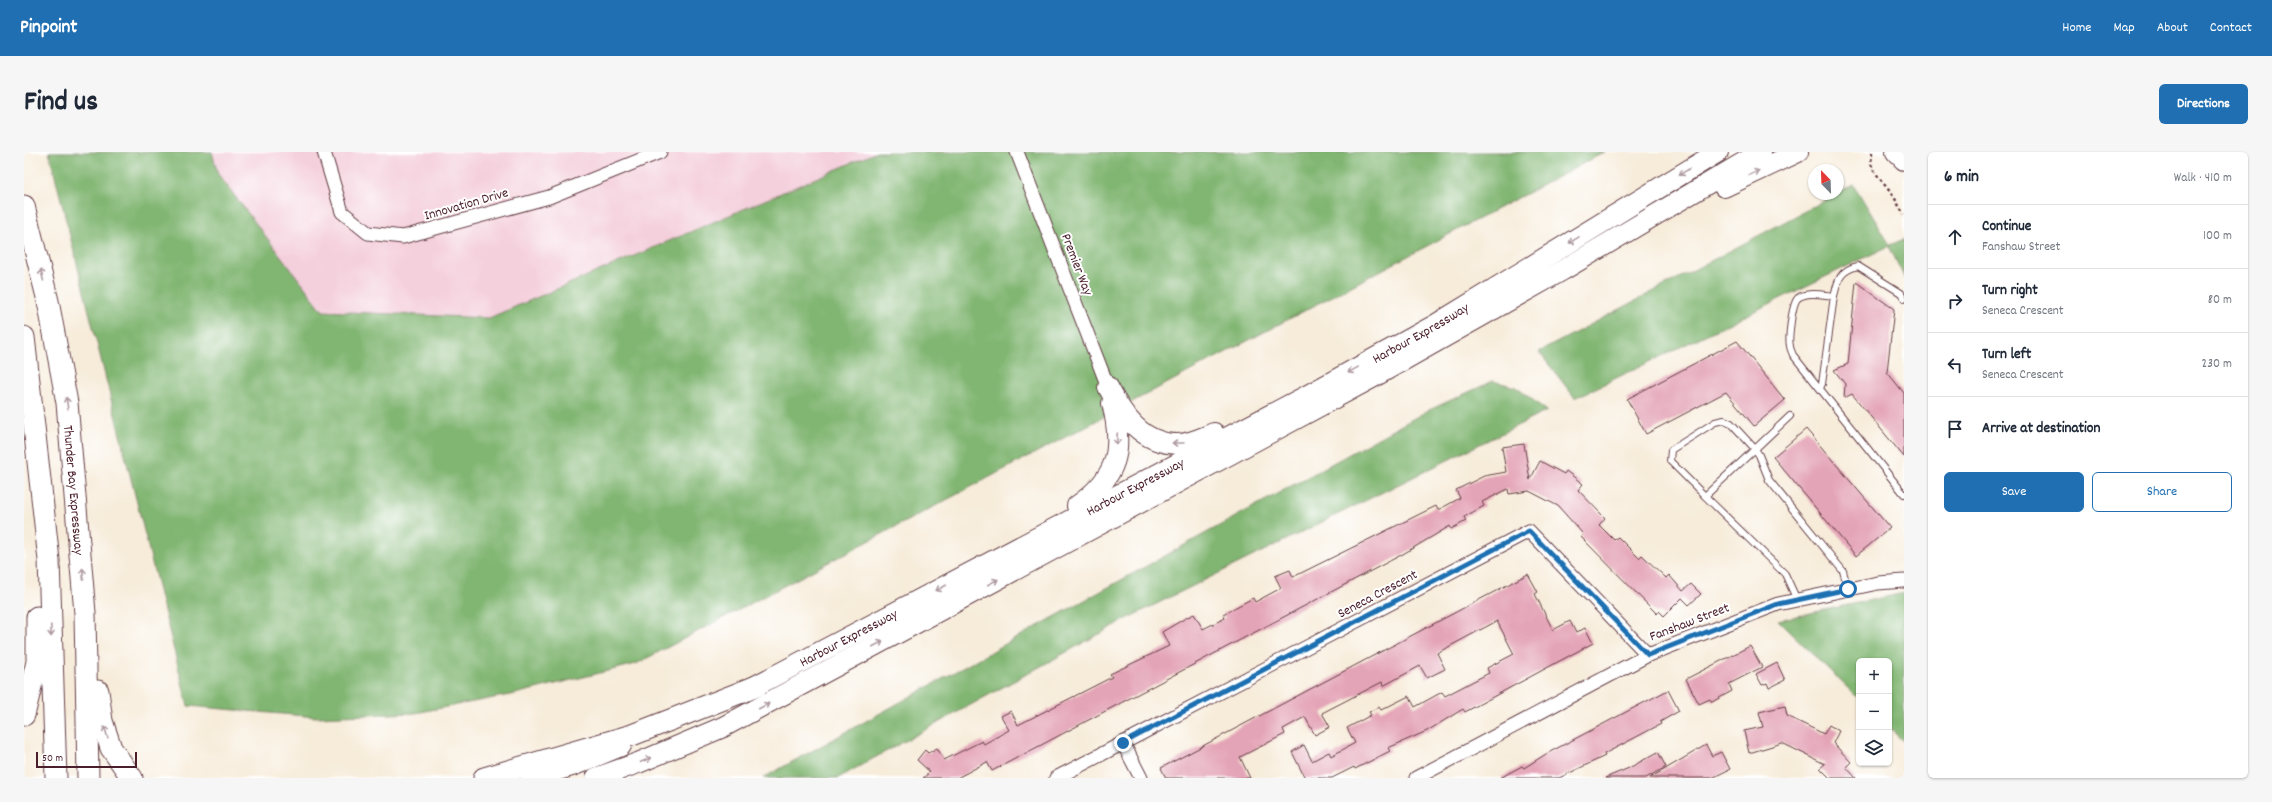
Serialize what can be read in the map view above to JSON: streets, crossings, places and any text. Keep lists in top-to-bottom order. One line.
{"streets":{"highway":["Thunder Bay Expressway"],"main road":["Harbour Expressway"],"street":["Innovation Drive","Premier Way","Seneca Crescent","Fanshaw Street"]},"crossings":[["Seneca Crescent","Fanshaw Street"]],"scale_bar":"50 m","north":"top left","page":{"header":"Pinpoint","nav":["Home","Map","About","Contact"],"title":"Find us","buttons":["Directions",["Save","Share"]],"heading":["6 min","Walk · 410 m"],"list":[["Continue","Fanshaw Street","100 m"],["Turn right","Seneca Crescent","80 m"],["Turn left","Seneca Crescent","230 m"],"Arrive at destination"],"map_buttons":["+","−"],"scale":"50 m"}}
